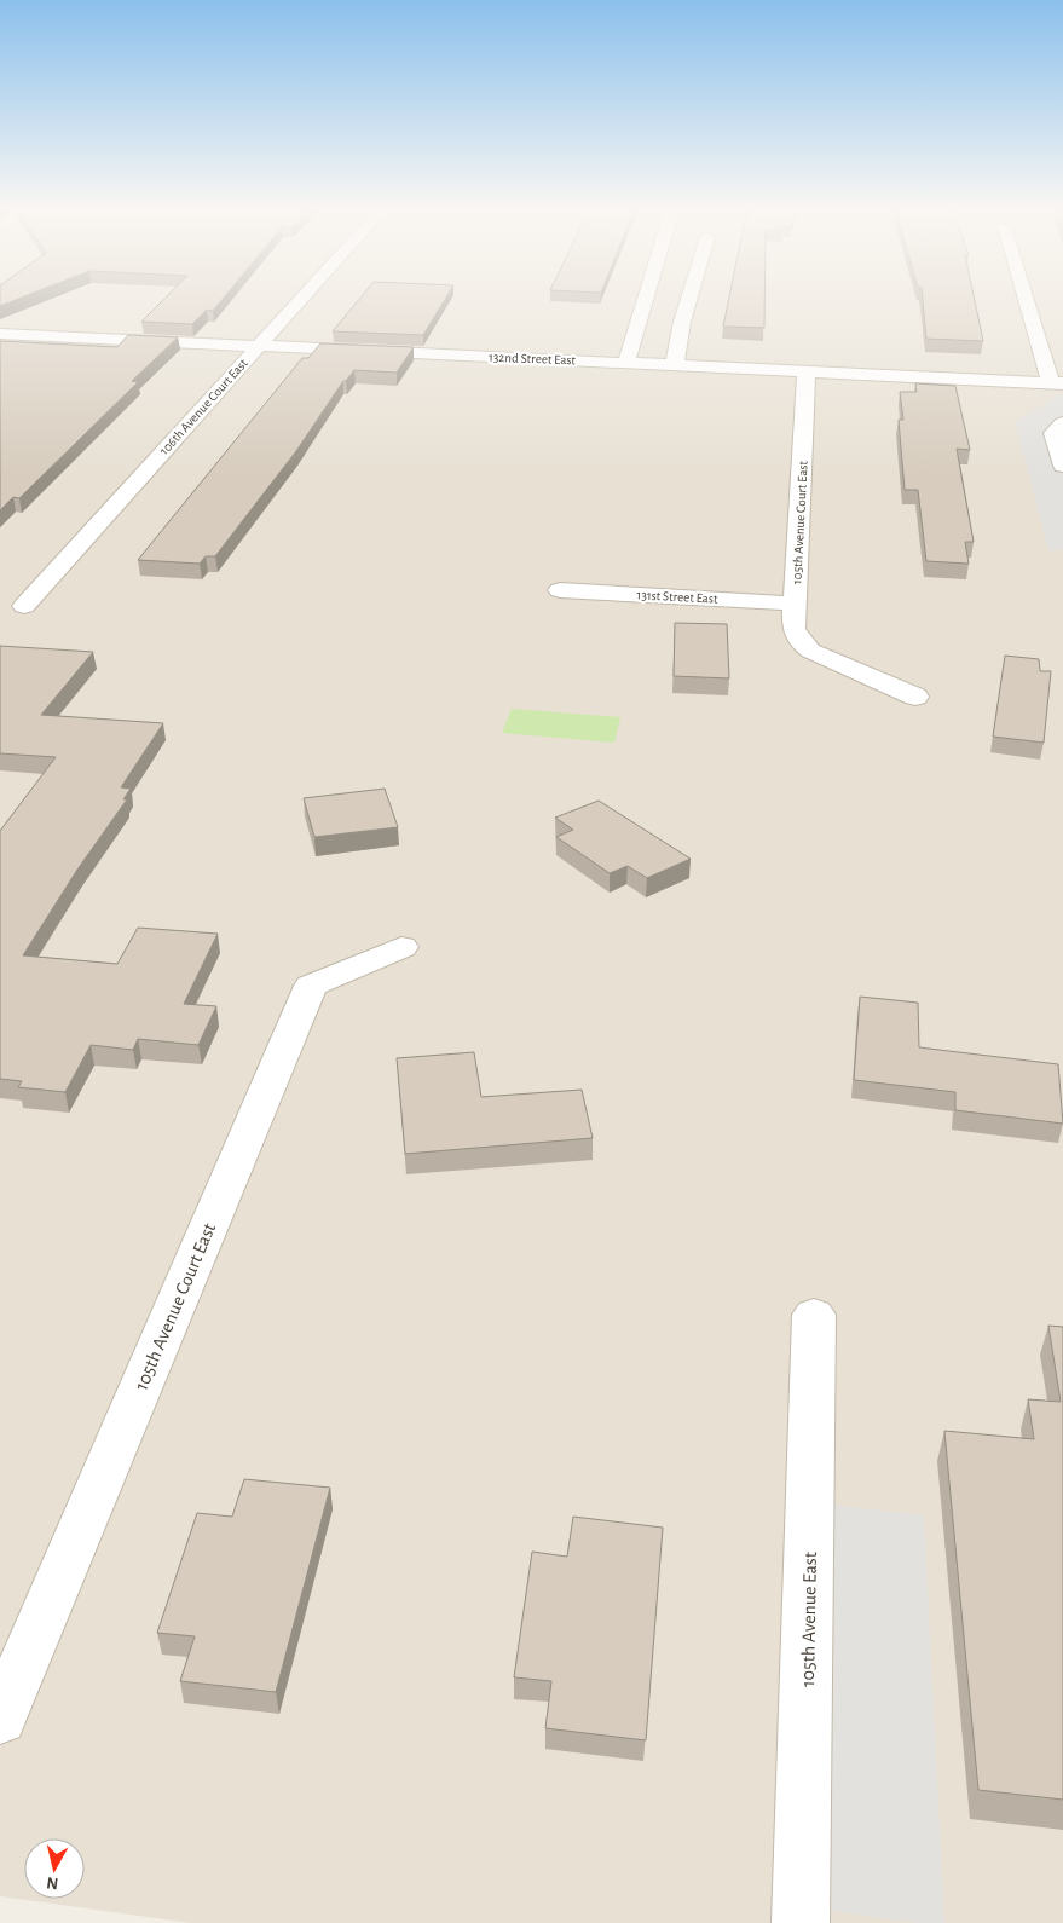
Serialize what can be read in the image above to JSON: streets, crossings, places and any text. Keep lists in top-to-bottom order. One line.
{"streets":{"street":["132nd Street East","106th Avenue Court East","105th Avenue Court East","131st Street East","105th Avenue East"]},"crossings":[["132nd Street East","106th Avenue Court East"],["132nd Street East","105th Avenue Court East"],["105th Avenue Court East","131st Street East"]],"north":"bottom"}
